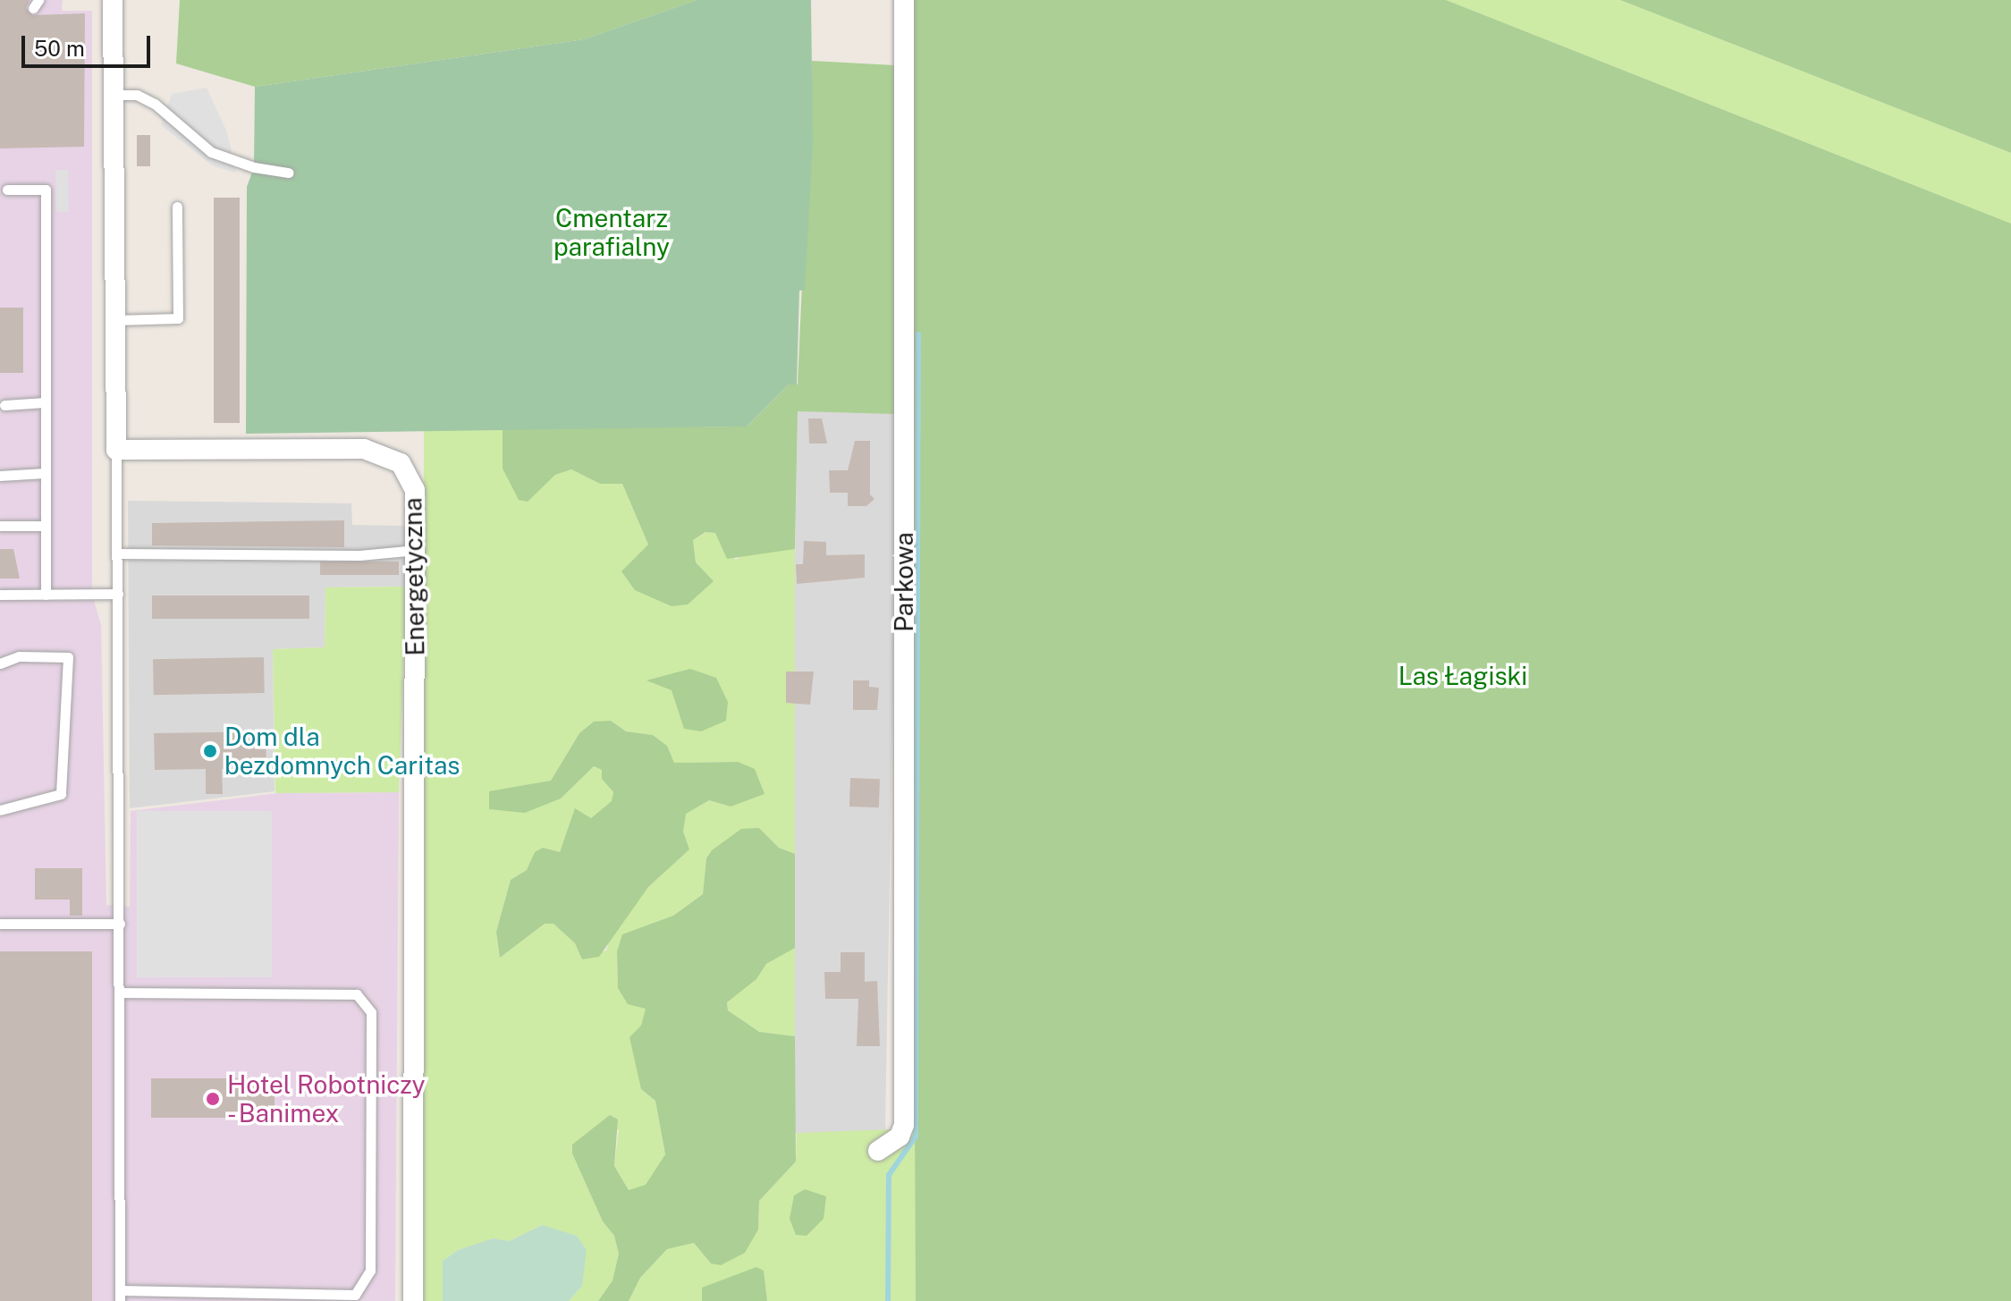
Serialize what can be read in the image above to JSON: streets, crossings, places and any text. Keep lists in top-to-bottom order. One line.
{"streets":{"street":["Energetyczna","Parkowa"]},"parks":["Cmentarz parafialny","Las Łagiski"],"places":["Dom dla bezdomnych Caritas","Hotel Robotniczy - Banimex"],"scale_bar":"50 m"}
